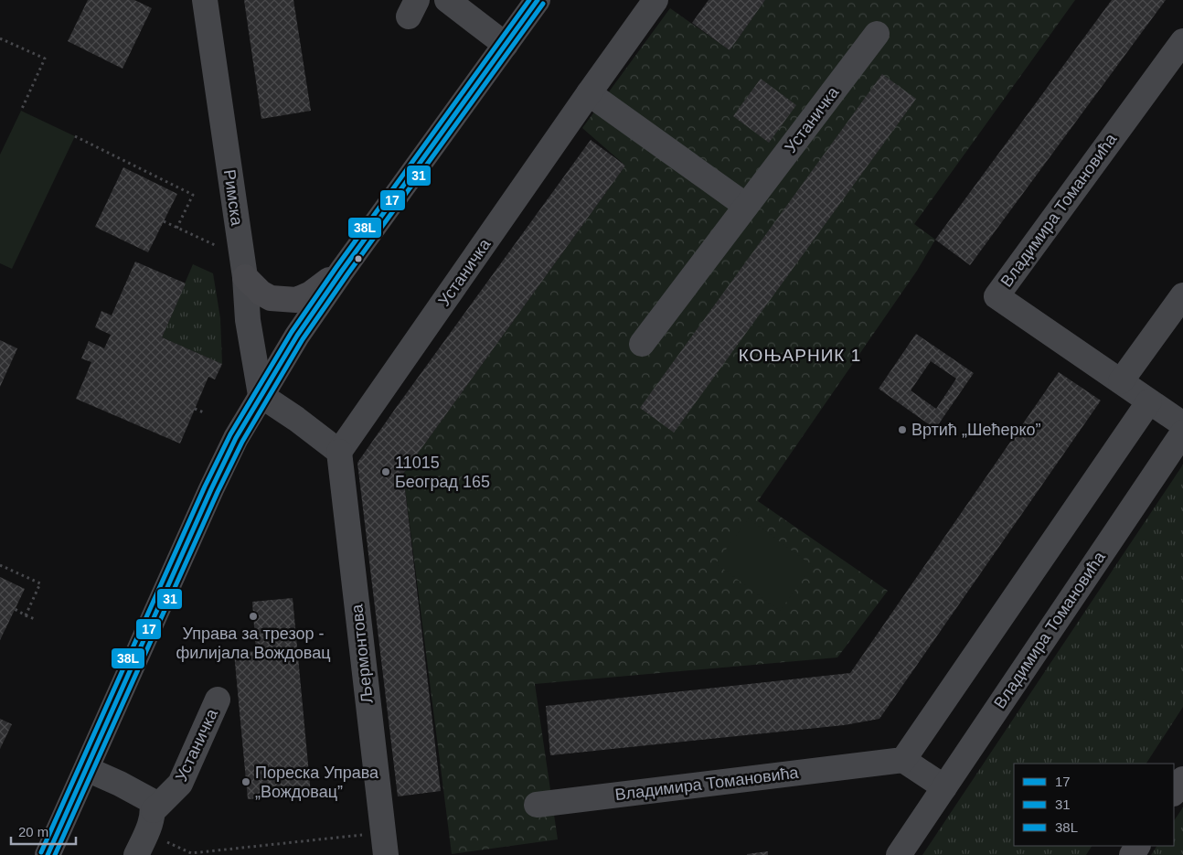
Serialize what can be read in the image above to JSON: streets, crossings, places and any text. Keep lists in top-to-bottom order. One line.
{"streets":{"street":["Устаничка","Римска","Владимира Томановића","Љермонтова"]},"crossings":[["Устаничка","Љермонтова"]],"districts":["КОЊАРНИК 1"],"places":["Вртић „Шећерко”","11015 Београд 165","Управа за трезор - филијала Вождовац","Пореска Управа „Вождовац”"],"lines":["transit line 17","transit line 38L","transit line 31"],"legend":["17","31","38L"],"scale_bar":"20 m"}
